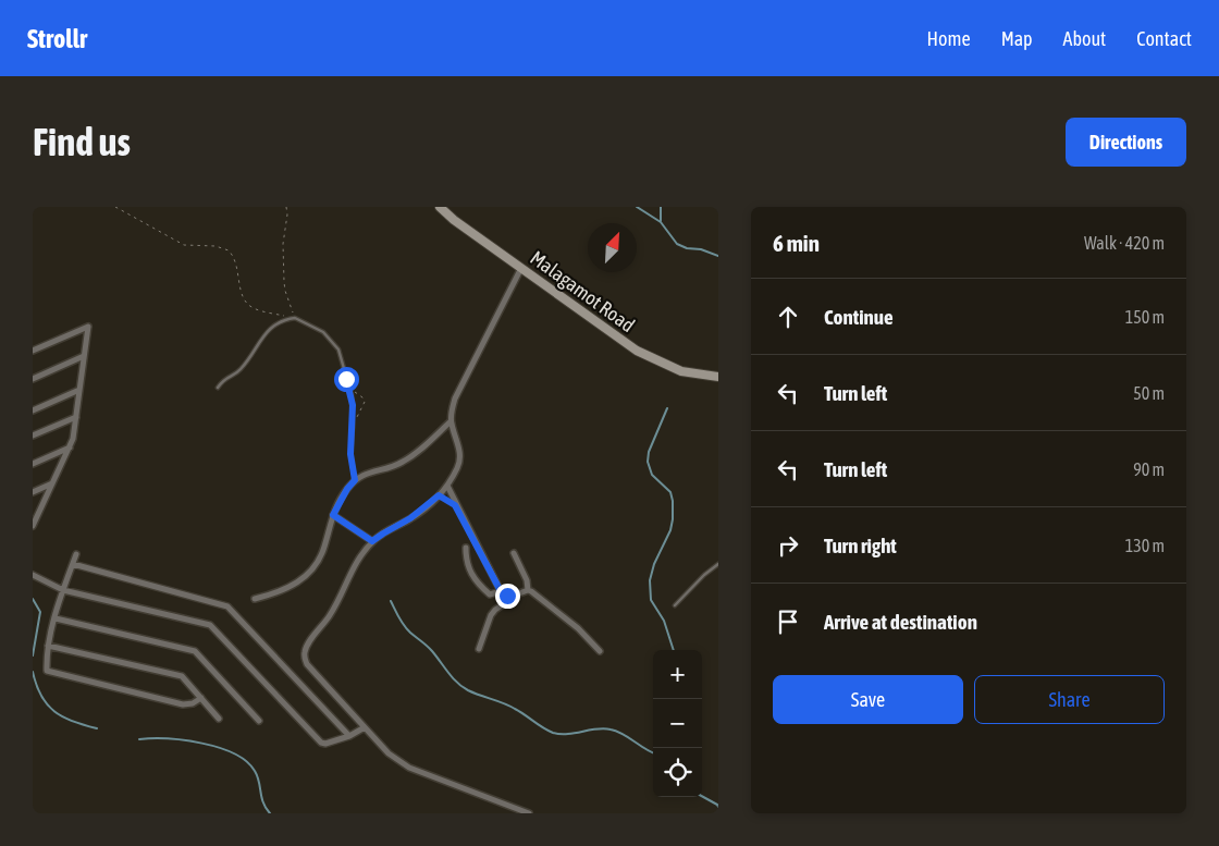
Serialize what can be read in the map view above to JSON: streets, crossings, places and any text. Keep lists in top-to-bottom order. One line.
{"streets":{"street":["Malagamot Road"]},"north":"top right","page":{"header":"Strollr","nav":["Home","Map","About","Contact"],"buttons":["Directions",["Save","Share"]],"title":"Find us","heading":["6 min","Walk · 420 m"],"list":[["Continue","150 m"],["Turn left","50 m"],["Turn left","90 m"],["Turn right","130 m"],"Arrive at destination"],"map_buttons":["+","−"]}}
